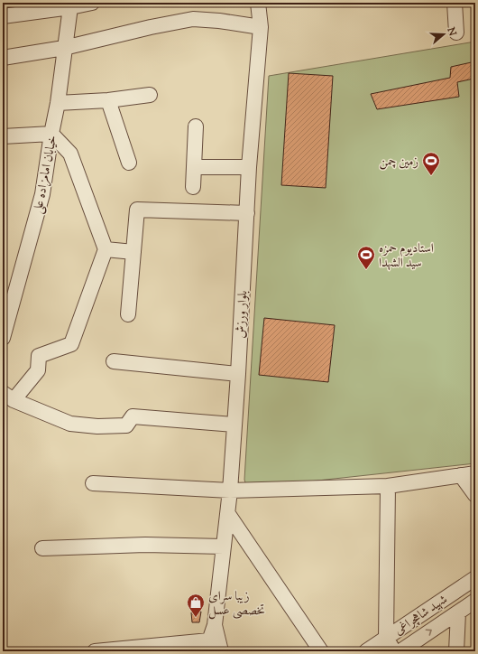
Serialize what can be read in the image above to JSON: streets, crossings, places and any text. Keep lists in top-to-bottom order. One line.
{"streets":{"street":["خیابان امامزاده علی","بلوار ورزش","شهید شاهچراغی"]},"places":{"sports":["زمین چمن","استادیوم حمزه سید الشهدا"],"shop":["زیبا سرای تخصصی عسل"]},"north":"right"}
